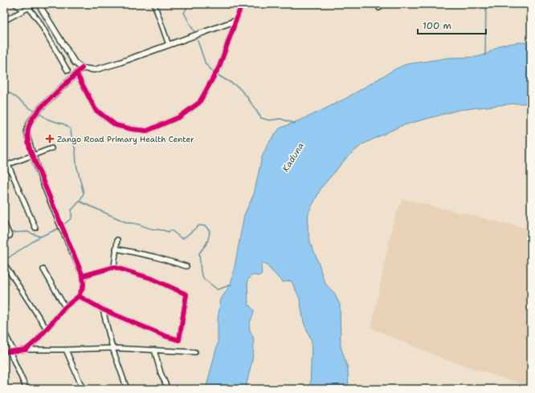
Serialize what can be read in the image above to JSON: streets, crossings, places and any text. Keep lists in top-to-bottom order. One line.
{"water":["Kaduna"],"places":{"health":["Zango Road Primary Health Center"]},"scale_bar":"100 m"}
